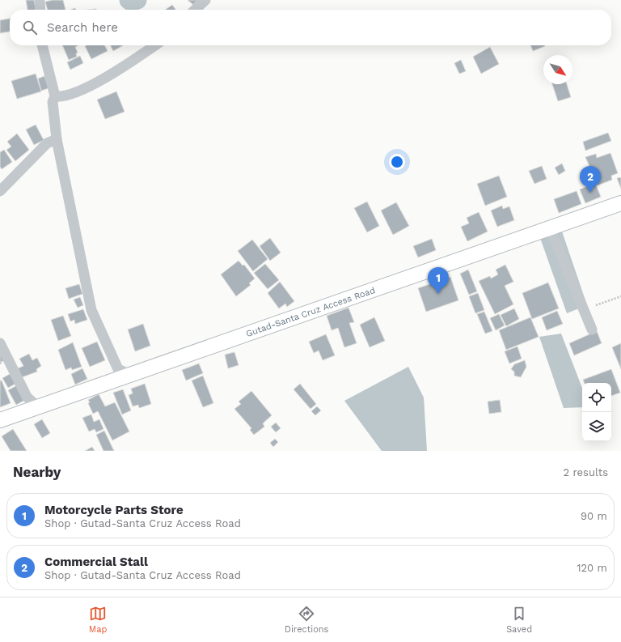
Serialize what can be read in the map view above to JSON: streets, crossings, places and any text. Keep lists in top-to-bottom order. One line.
{"streets":{"main road":["Gutad-Santa Cruz Access Road"]},"north":"bottom right","page":{"search":"Search here","pins":["2","1"],"heading":["Nearby","2 results"],"list":[{"mark":"1","name":"Motorcycle Parts Store","note":"Shop · Gutad-Santa Cruz Access Road","value":"90 m"},{"mark":"2","name":"Commercial Stall","note":"Shop · Gutad-Santa Cruz Access Road","value":"120 m"}],"nav":["Map","Directions","Saved"]}}
